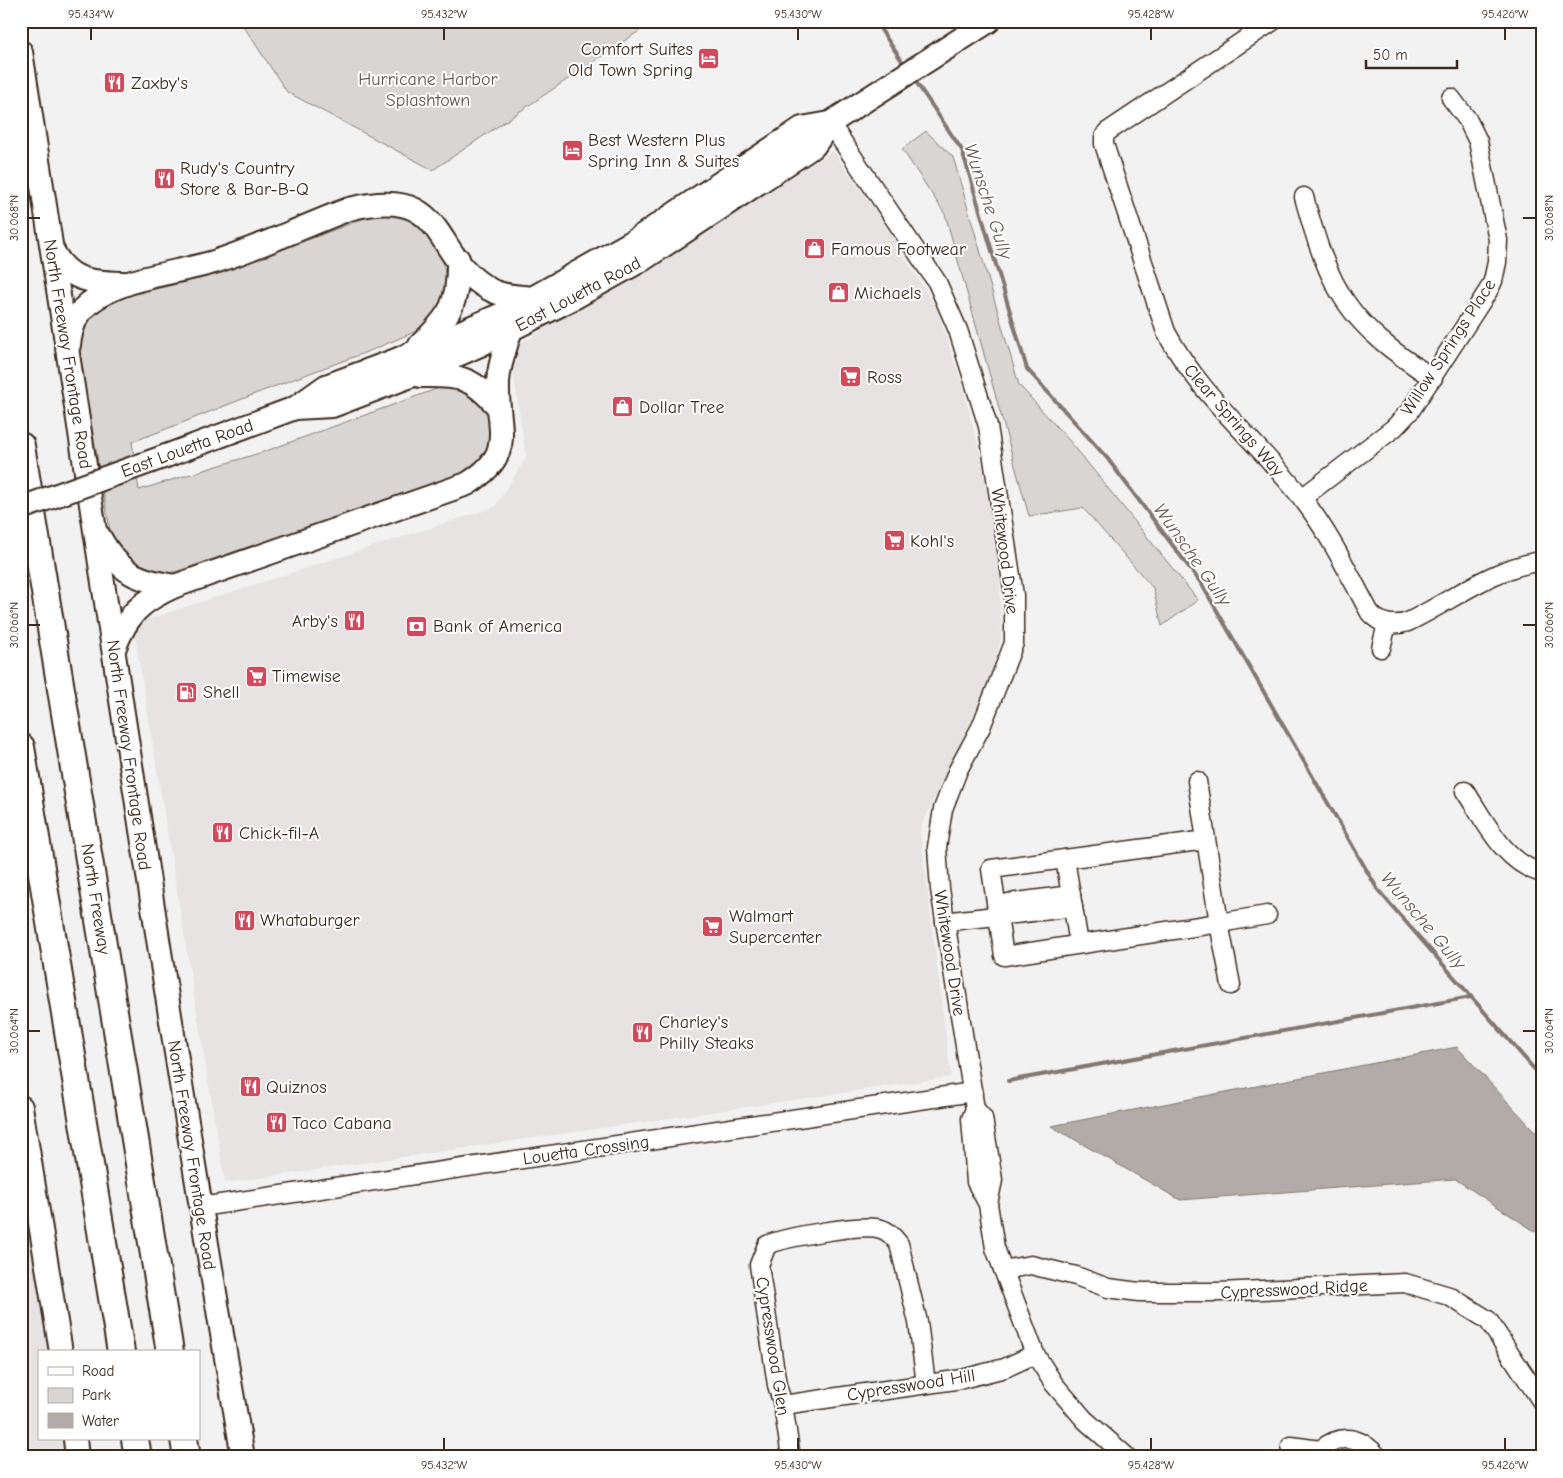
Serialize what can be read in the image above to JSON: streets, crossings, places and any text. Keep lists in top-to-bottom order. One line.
{"streets":{"highway":["North Freeway"],"main road":["East Louetta Road","North Freeway Frontage Road"],"street":["Willow Springs Place","Clear Springs Way","Whitewood Drive","Louetta Crossing","Cypresswood Ridge","Cypresswood Glen","Cypresswood Hill"]},"crossings":[["East Louetta Road","Whitewood Drive"],["Willow Springs Place","Clear Springs Way"],["North Freeway Frontage Road","Louetta Crossing"],["Whitewood Drive","Louetta Crossing"],["Whitewood Drive","Cypresswood Ridge"],["Whitewood Drive","Cypresswood Hill"],["Cypresswood Glen","Cypresswood Hill"]],"water":["Wunsche Gully"],"parks":["Hurricane Harbor Splashtown"],"places":{"hotel":["Comfort Suites Old Town Spring","Best Western Plus Spring Inn & Suites"],"restaurant":["Zaxby's","Rudy's Country Store & Bar-B-Q","Arby's","Chick-fil-A","Whataburger","Charley's Philly Steaks","Quiznos","Taco Cabana"],"shop":["Famous Footwear","Michaels","Dollar Tree"],"supermarket":["Ross","Kohl's","Timewise","Walmart Supercenter"],"bank":["Bank of America"],"fuel station":["Shell"]},"legend":["Road","Park","Water"],"scale_bar":"50 m","coordinates":["95.434°W","95.432°W","95.430°W","95.428°W","95.426°W","30.068°N","30.066°N","30.064°N"]}
